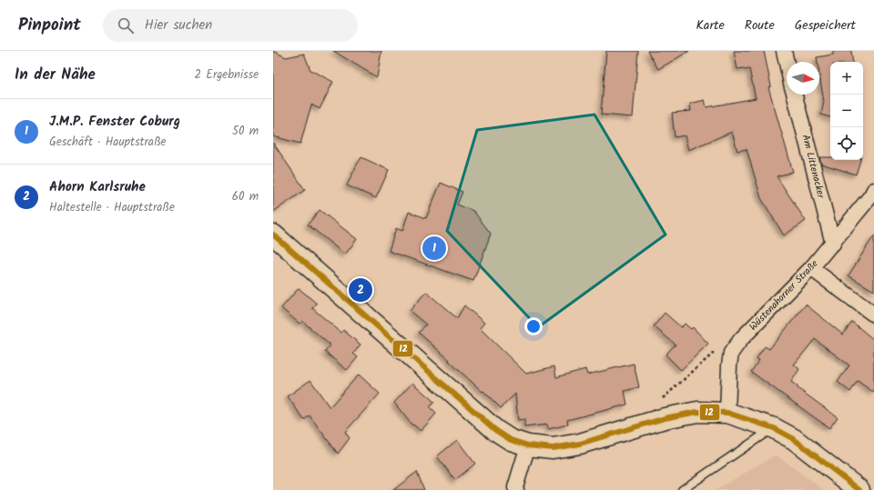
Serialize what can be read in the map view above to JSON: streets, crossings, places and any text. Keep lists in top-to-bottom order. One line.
{"streets":{"street":["Am Littenacker","Wüstenahorner Straße"]},"crossings":[["Am Littenacker","Wüstenahorner Straße"]],"lines":["transit line 12"],"north":"right","page":{"header":"Pinpoint","search":"Hier suchen","nav":["Karte","Route","Gespeichert"],"heading":["In der Nähe","2 Ergebnisse"],"map_buttons":["+","−"],"list":[{"mark":"1","name":"J.M.P. Fenster Coburg","note":"Geschäft · Hauptstraße","value":"50 m"},{"mark":"2","name":"Ahorn Karlsruhe","note":"Haltestelle · Hauptstraße","value":"60 m"}],"pins":["1","2"]}}
